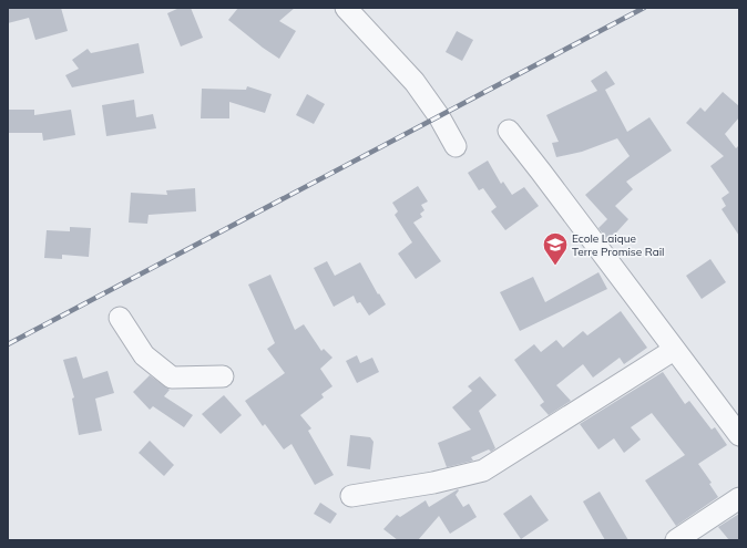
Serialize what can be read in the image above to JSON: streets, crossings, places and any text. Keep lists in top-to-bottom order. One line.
{"places":{"school or university":["Ecole Laique Terre Promise Rail"]}}
